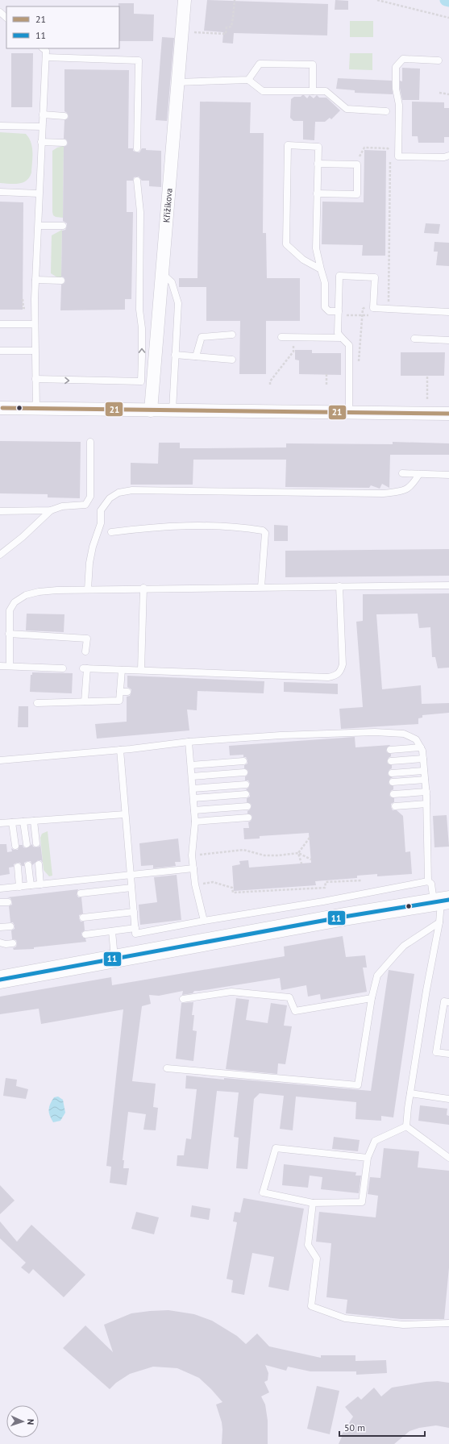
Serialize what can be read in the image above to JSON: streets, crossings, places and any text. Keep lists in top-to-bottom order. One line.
{"streets":{"street":["Křižíkova"]},"lines":["transit line 21","transit line 11"],"legend":["21","11"],"scale_bar":"50 m","north":"right"}
